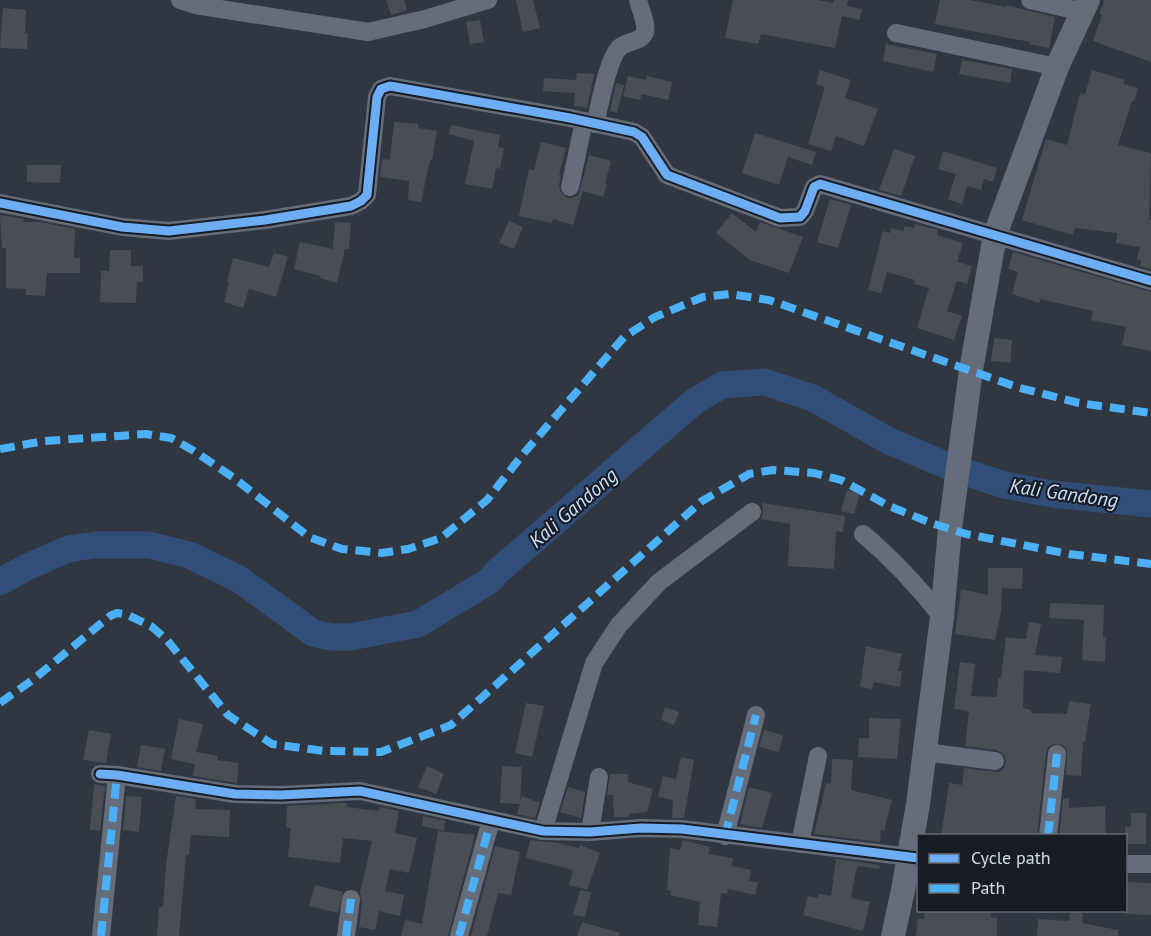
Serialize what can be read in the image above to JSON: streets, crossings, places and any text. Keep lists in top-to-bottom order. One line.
{"water":["Kali Gandong"],"legend":["Cycle path","Path"]}
